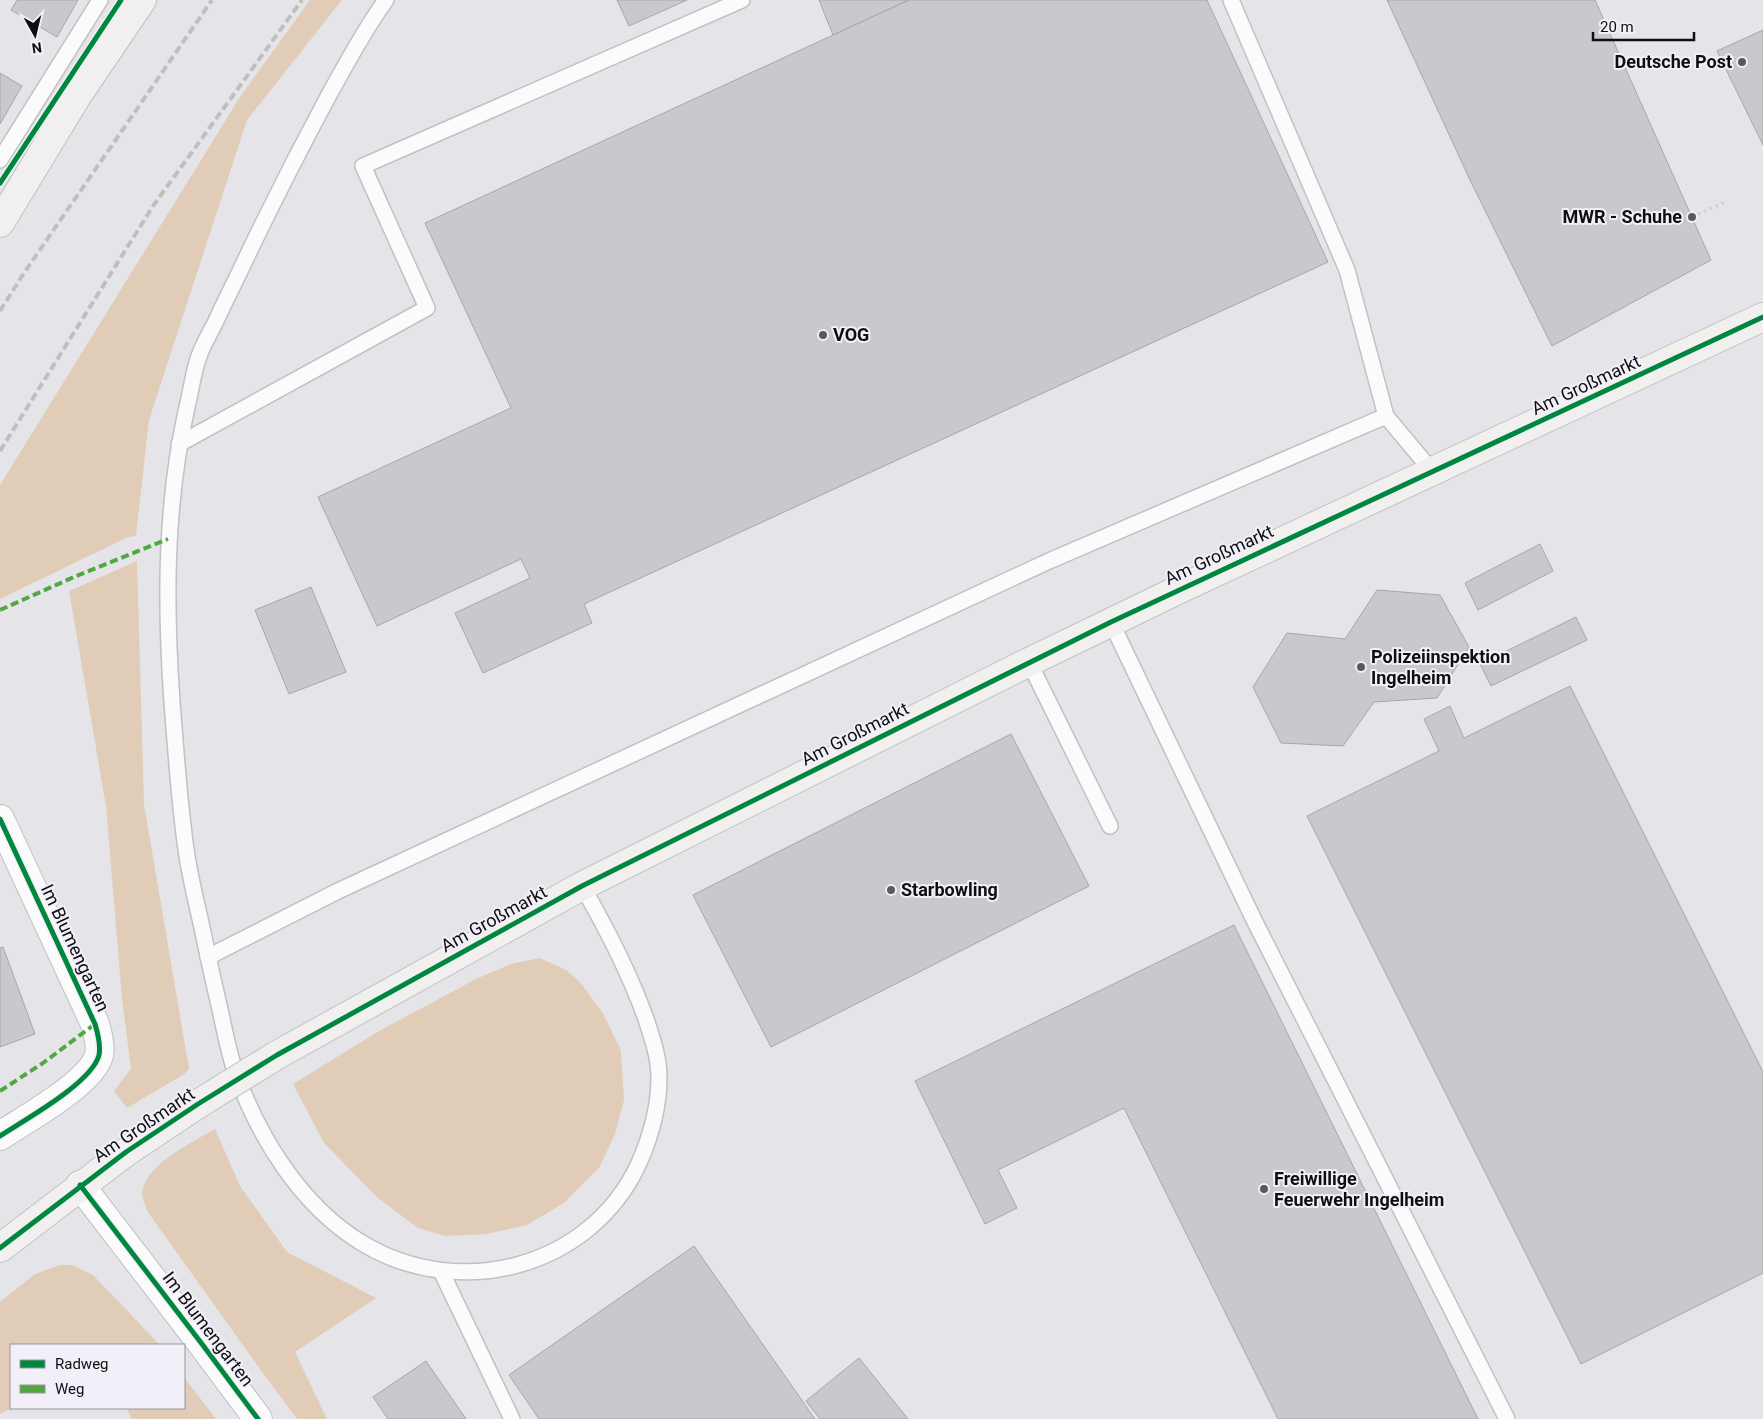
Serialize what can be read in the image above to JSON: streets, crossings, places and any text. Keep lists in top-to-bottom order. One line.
{"streets":{"main road":["Am Großmarkt"],"street":["Im Blumengarten"]},"crossings":[["Am Großmarkt","Im Blumengarten"]],"places":["Deutsche Post","MWR - Schuhe","VOG","Polizeiinspektion Ingelheim","Starbowling","Freiwillige Feuerwehr Ingelheim"],"legend":["Radweg","Weg"],"scale_bar":"20 m","north":"bottom"}
